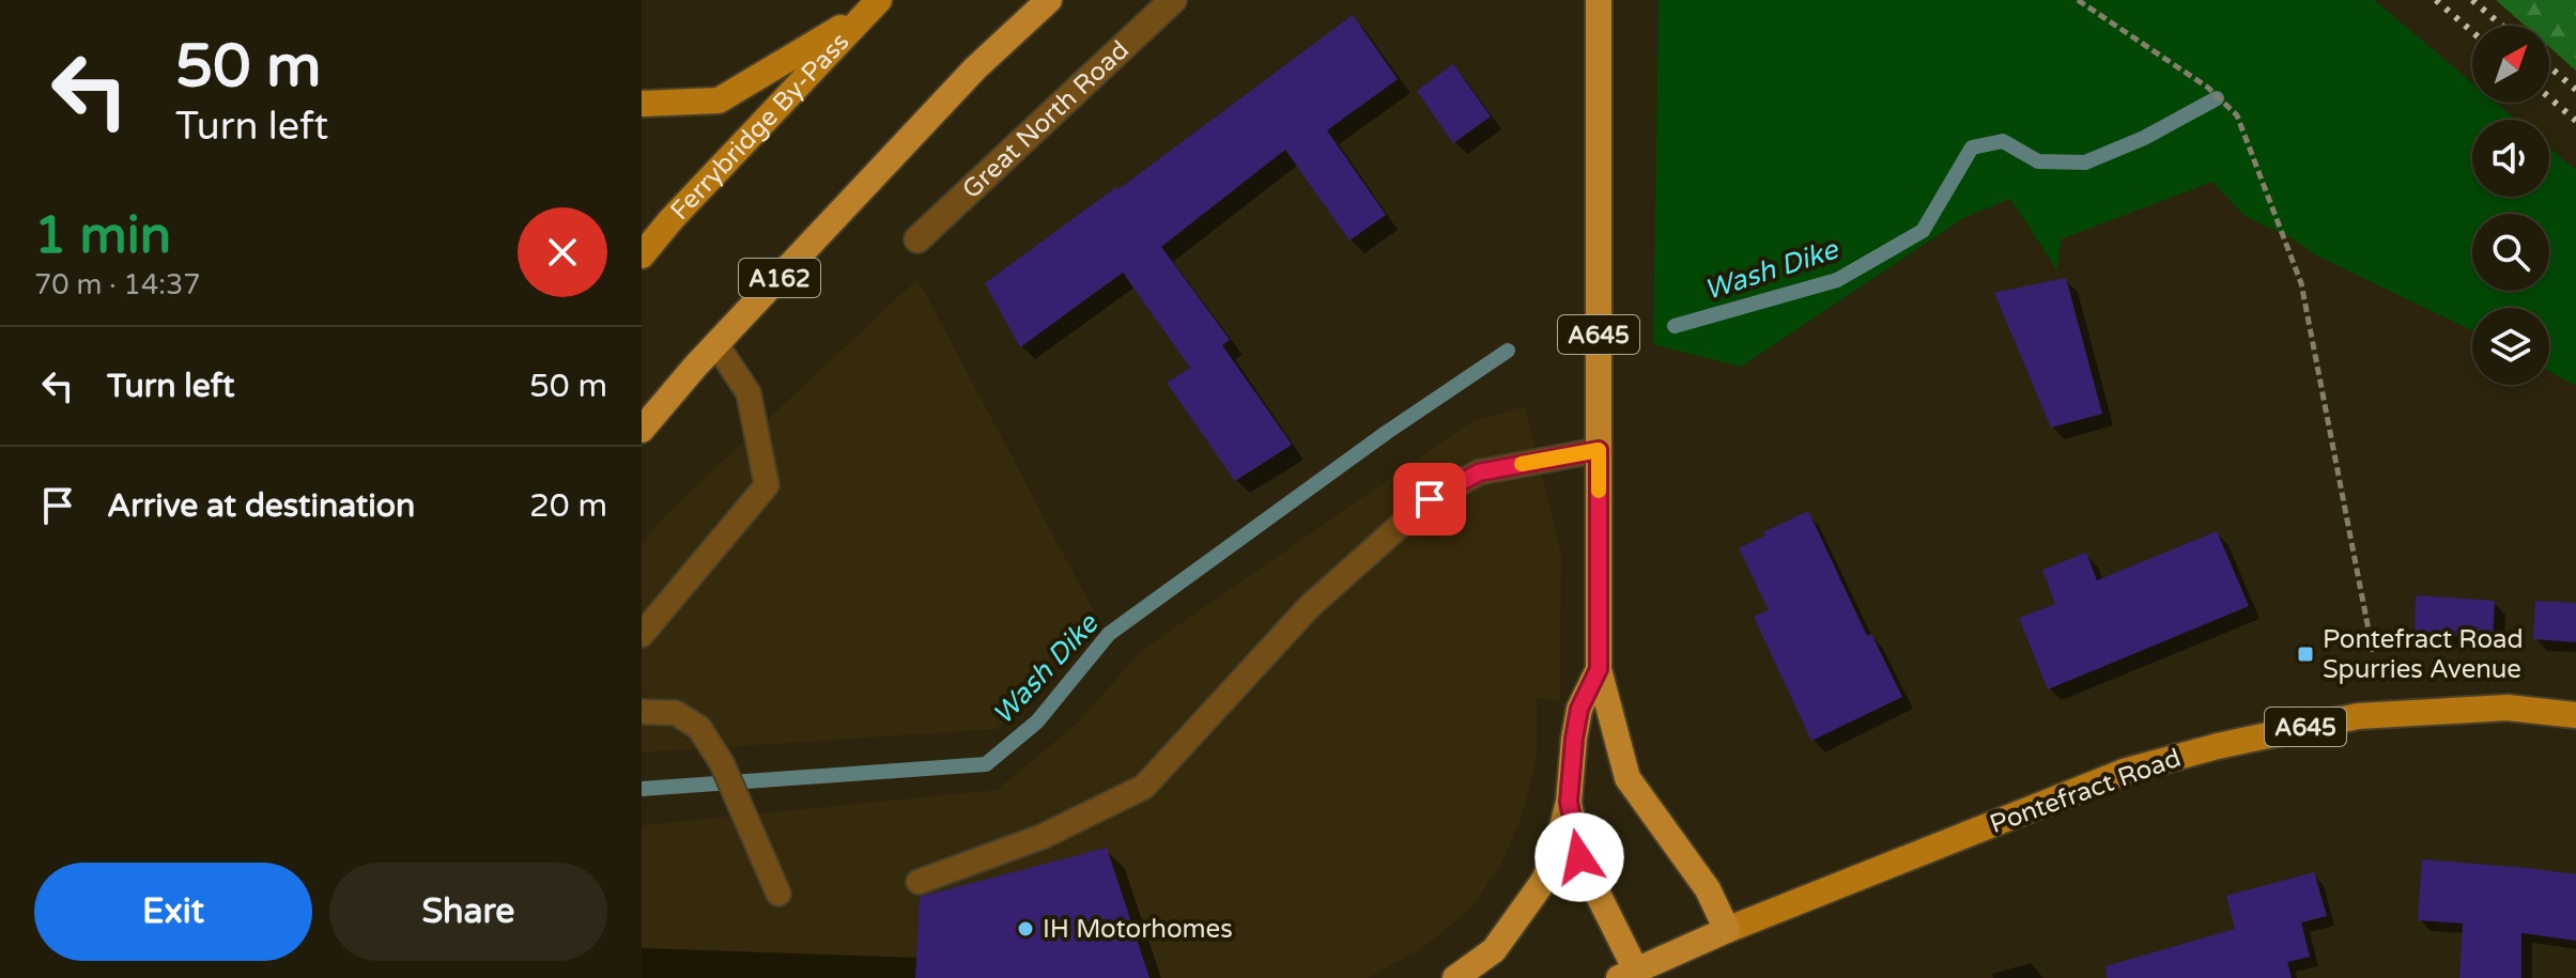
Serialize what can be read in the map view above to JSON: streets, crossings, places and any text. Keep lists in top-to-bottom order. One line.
{"streets":{"highway":["A162","A645","Pontefract Road"],"main road":["Ferrybridge By-Pass"],"street":["Great North Road"]},"crossings":[["A645","Pontefract Road"]],"water":["Wash Dike"],"places":{"transit":["Pontefract Road Spurries Avenue"],"other":["IH Motorhomes"]},"north":"top right","page":{"turn":["50 m","Turn left"],"heading":["1 min","70 m · 14:37"],"list":[{"name":"Turn left","value":"50 m"},{"name":"Arrive at destination","value":"20 m"}],"buttons":["Exit","Share"]}}
